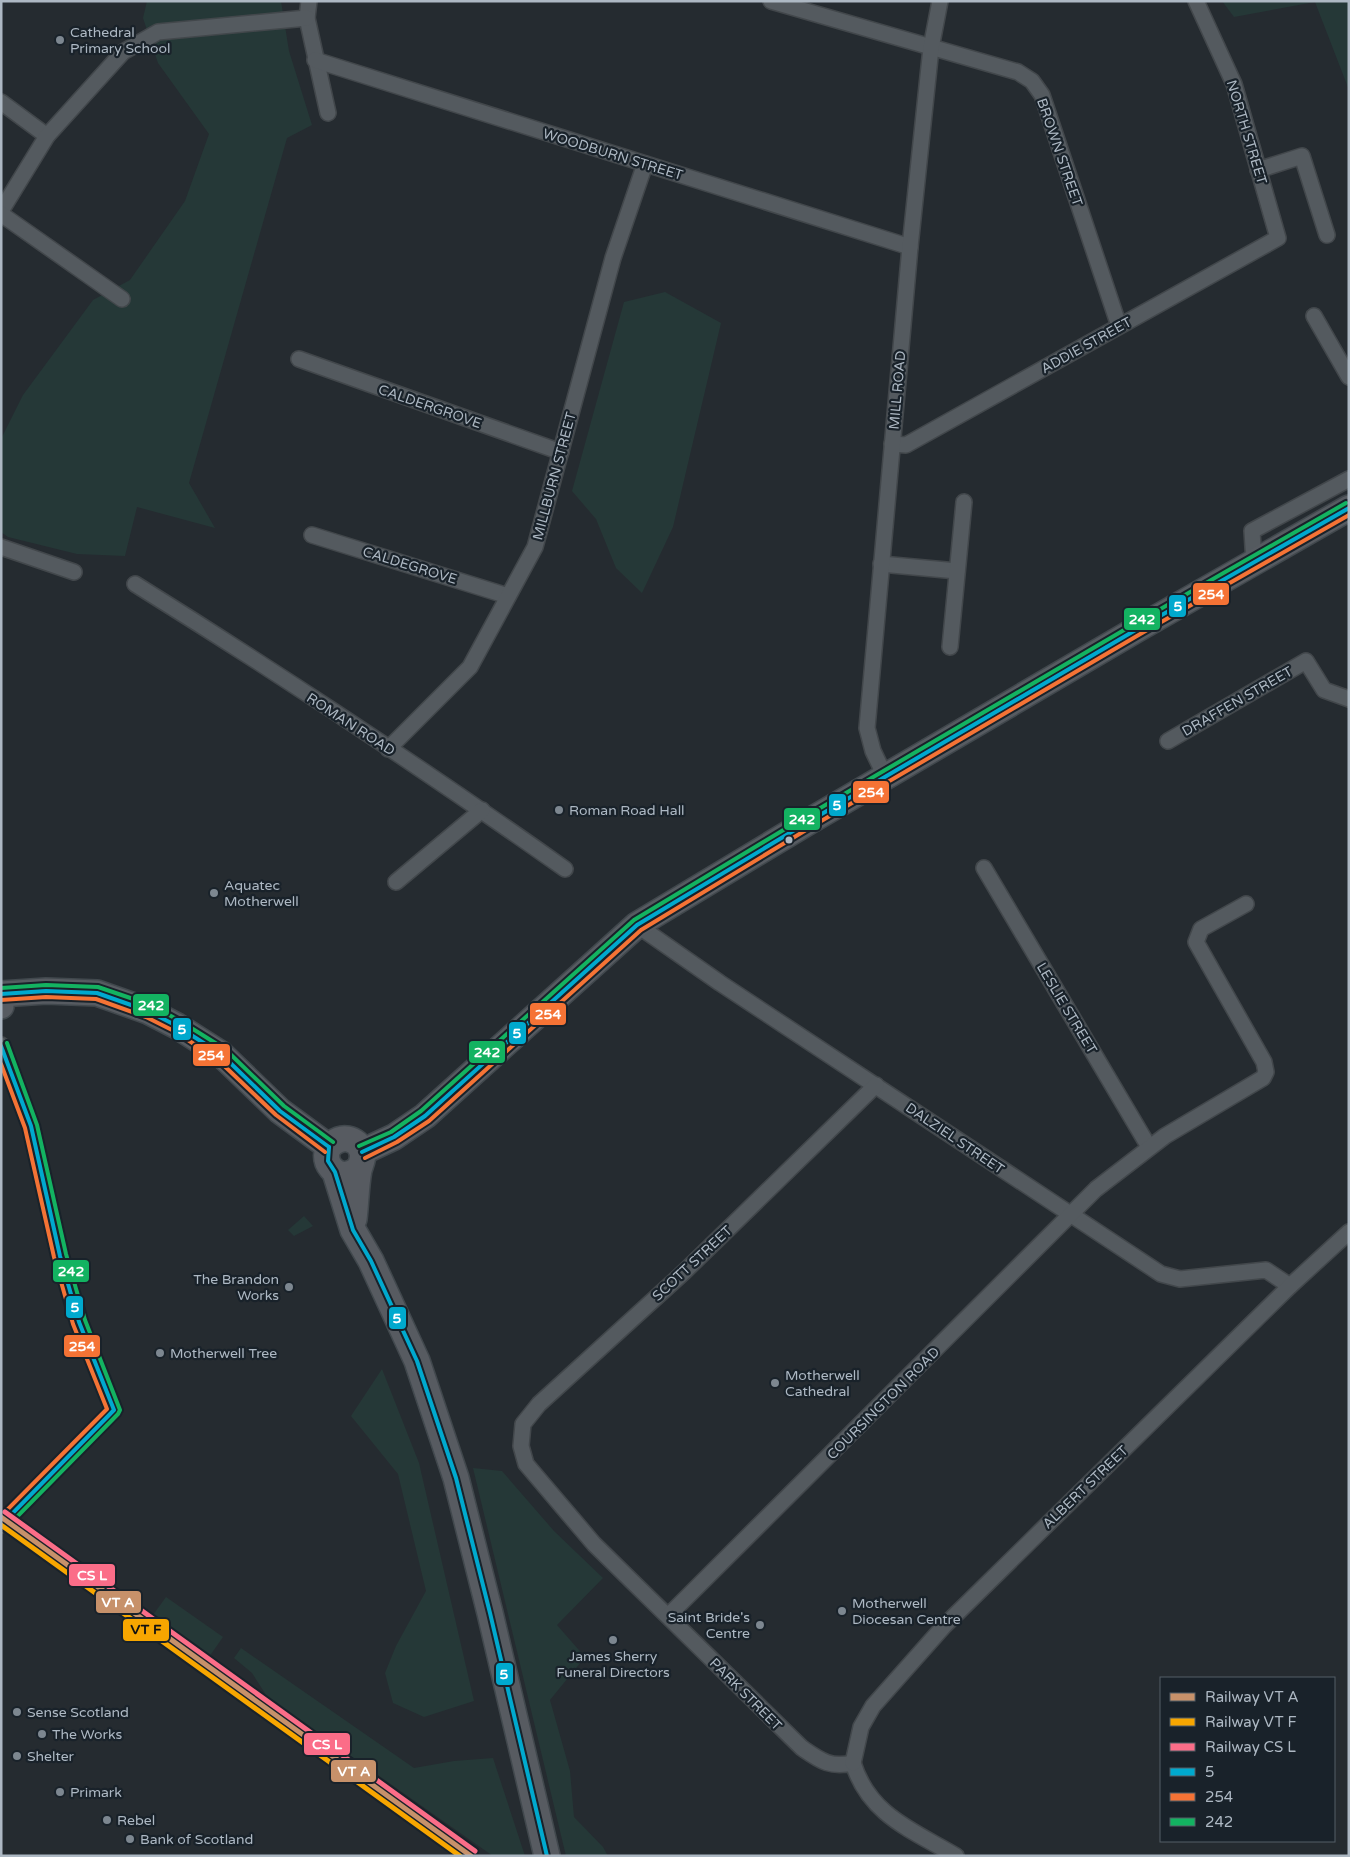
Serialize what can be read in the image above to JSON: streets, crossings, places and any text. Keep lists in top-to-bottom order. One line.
{"streets":{"street":["NORTH STREET","BROWN STREET","WOODBURN STREET","ADDIE STREET","MILL ROAD","CALDERGROVE","MILLBURN STREET","CALDEGROVE","DRAFFEN STREET","ROMAN ROAD","LESLIE STREET","DALZIEL STREET","SCOTT STREET","COURSINGTON ROAD","ALBERT STREET","PARK STREET"]},"crossings":[["NORTH STREET","ADDIE STREET"],["BROWN STREET","ADDIE STREET"],["BROWN STREET","MILL ROAD"],["WOODBURN STREET","MILL ROAD"],["WOODBURN STREET","MILLBURN STREET"],["ADDIE STREET","MILL ROAD"],["CALDERGROVE","MILLBURN STREET"],["MILLBURN STREET","CALDEGROVE"],["MILLBURN STREET","ROMAN ROAD"],["LESLIE STREET","COURSINGTON ROAD"],["DALZIEL STREET","SCOTT STREET"],["DALZIEL STREET","COURSINGTON ROAD"],["DALZIEL STREET","ALBERT STREET"],["SCOTT STREET","PARK STREET"],["COURSINGTON ROAD","PARK STREET"],["ALBERT STREET","PARK STREET"]],"places":["Cathedral Primary School","Roman Road Hall","Aquatec Motherwell","The Brandon Works","Motherwell Tree","Motherwell Cathedral","Motherwell Diocesan Centre","Saint Bride's Centre","James Sherry Funeral Directors","Sense Scotland","The Works","Shelter","Primark","Rebel","Bank of Scotland"],"lines":["transit line 242","transit line 5","transit line 254"],"legend":["Railway VT A","Railway VT F","Railway CS L","5","254","242"]}
